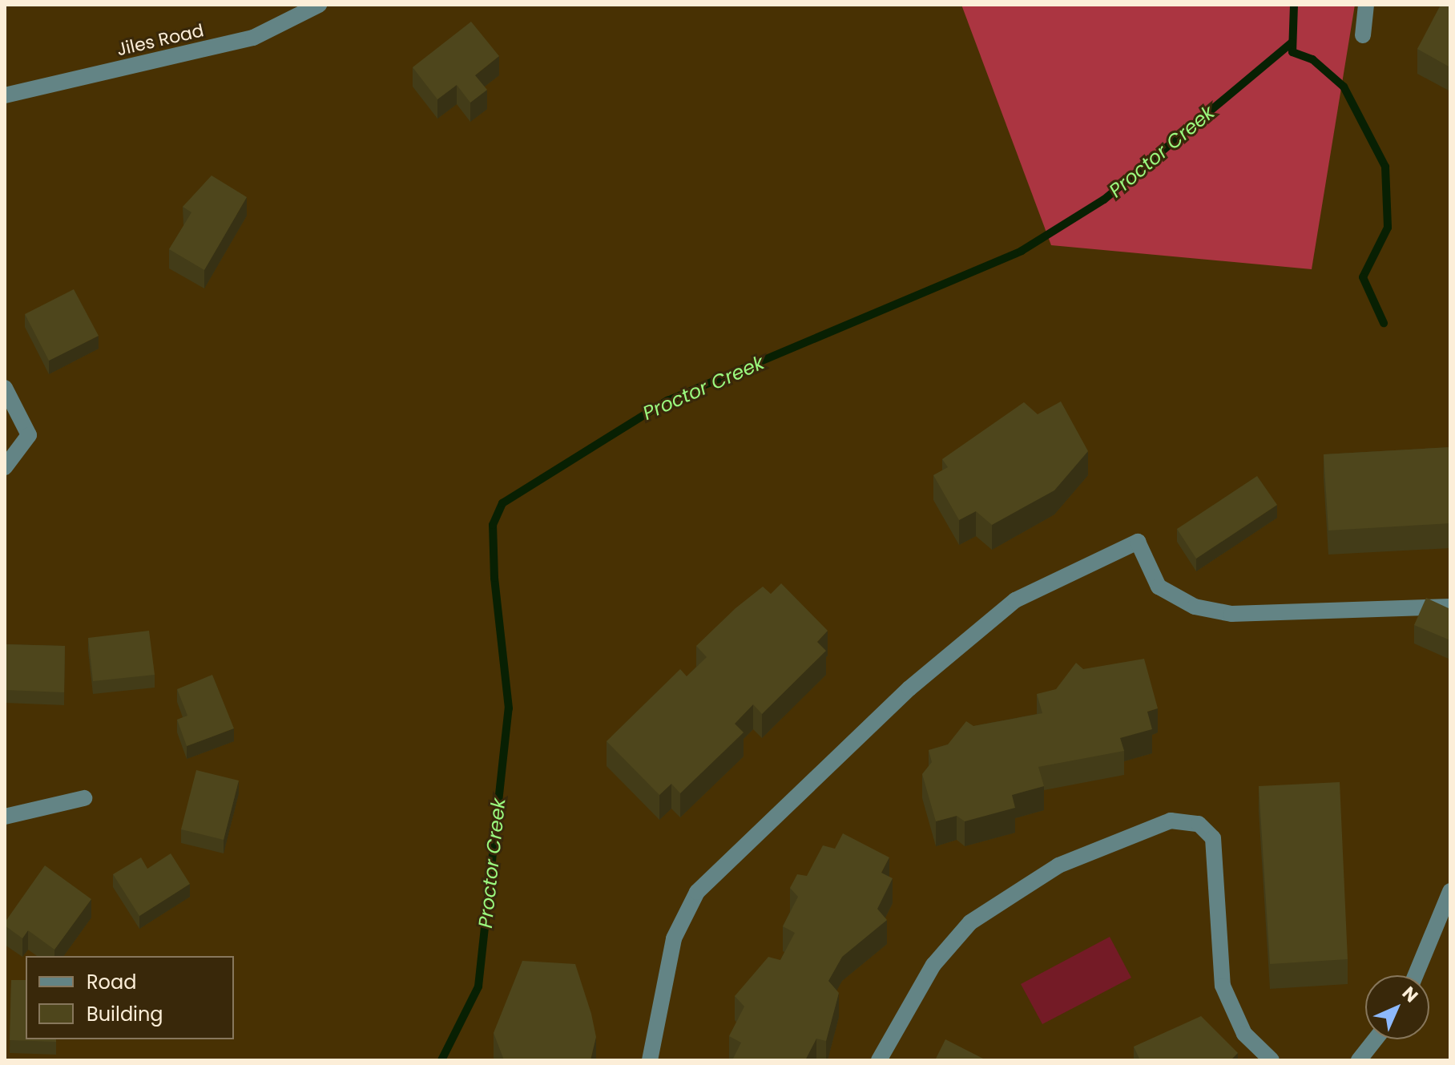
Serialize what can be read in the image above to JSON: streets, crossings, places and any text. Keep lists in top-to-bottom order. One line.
{"streets":{"street":["Jiles Road"]},"water":["Proctor Creek"],"legend":["Road","Building"],"north":"top right"}
